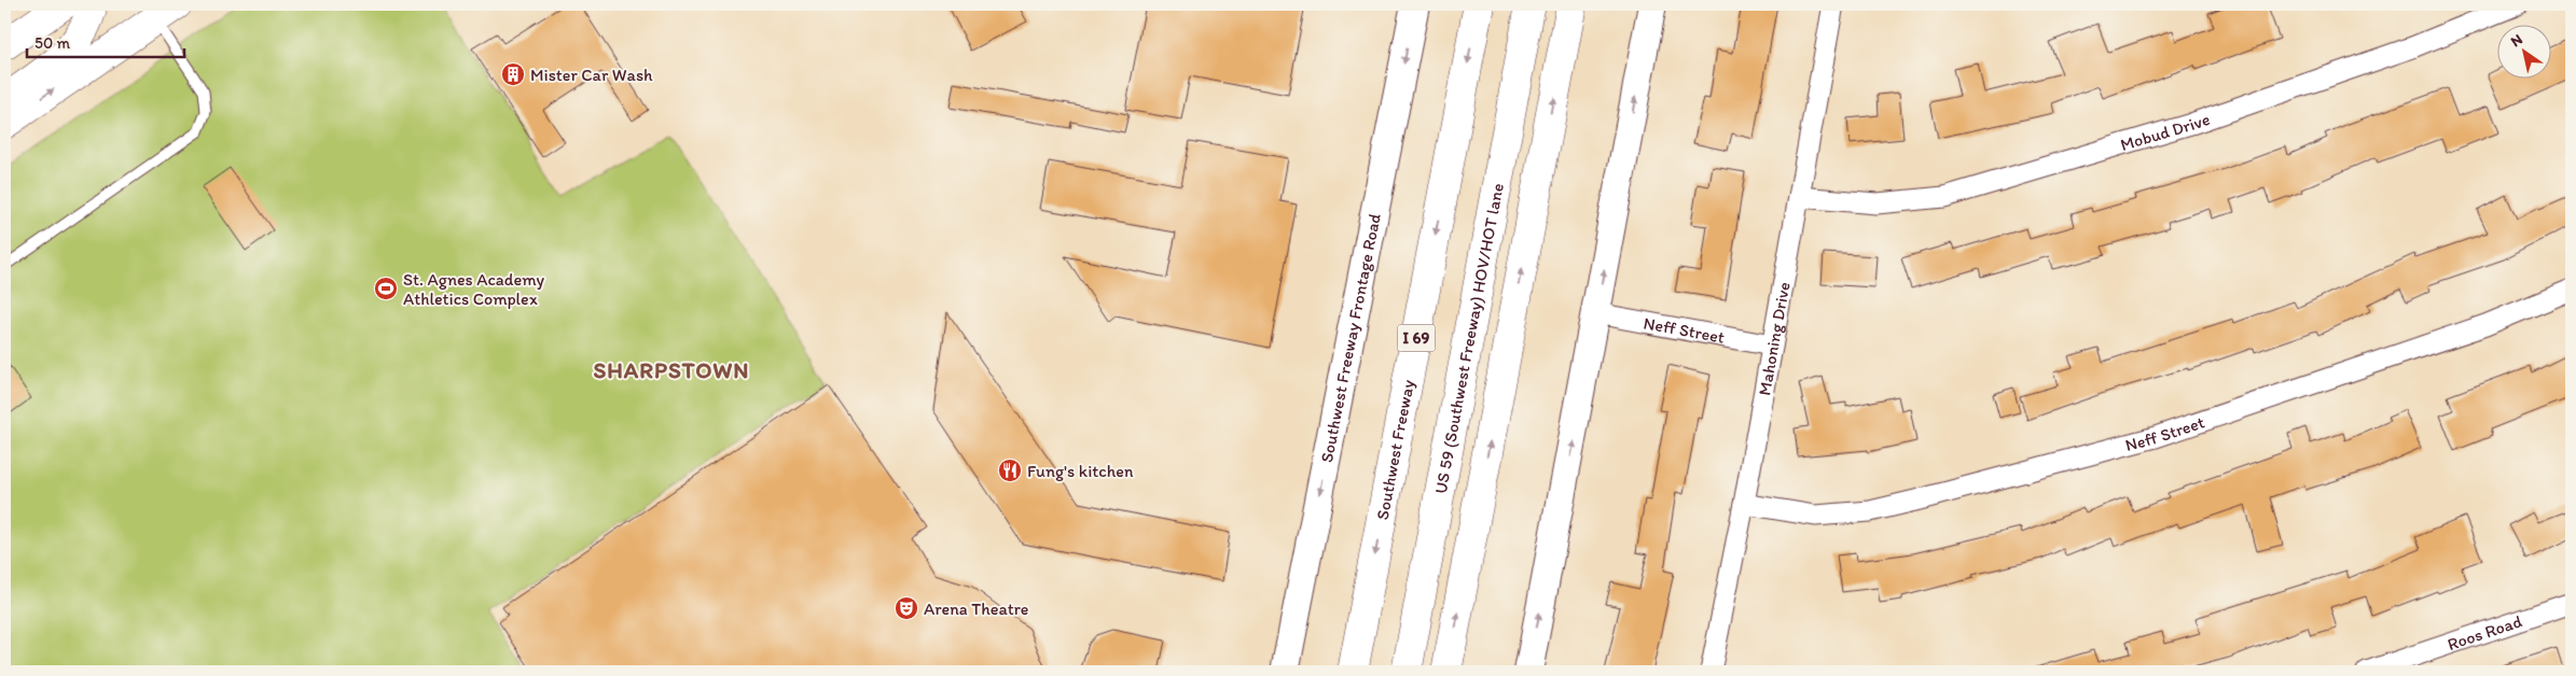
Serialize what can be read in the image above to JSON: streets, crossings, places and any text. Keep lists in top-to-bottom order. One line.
{"streets":{"main road":["Southwest Freeway Frontage Road","I 69","US 59 (Southwest Freeway) HOV/HOT lane","Southwest Freeway"],"street":["Mobud Drive","Neff Street","Mahoning Drive","Roos Road"]},"crossings":[["Mobud Drive","Mahoning Drive"],["Neff Street","Mahoning Drive"]],"districts":["SHARPSTOWN"],"places":{"building":["Mister Car Wash"],"sports":["St. Agnes Academy Athletics Complex"],"restaurant":["Fung's kitchen"],"theatre":["Arena Theatre"]},"scale_bar":"50 m","north":"top left"}
